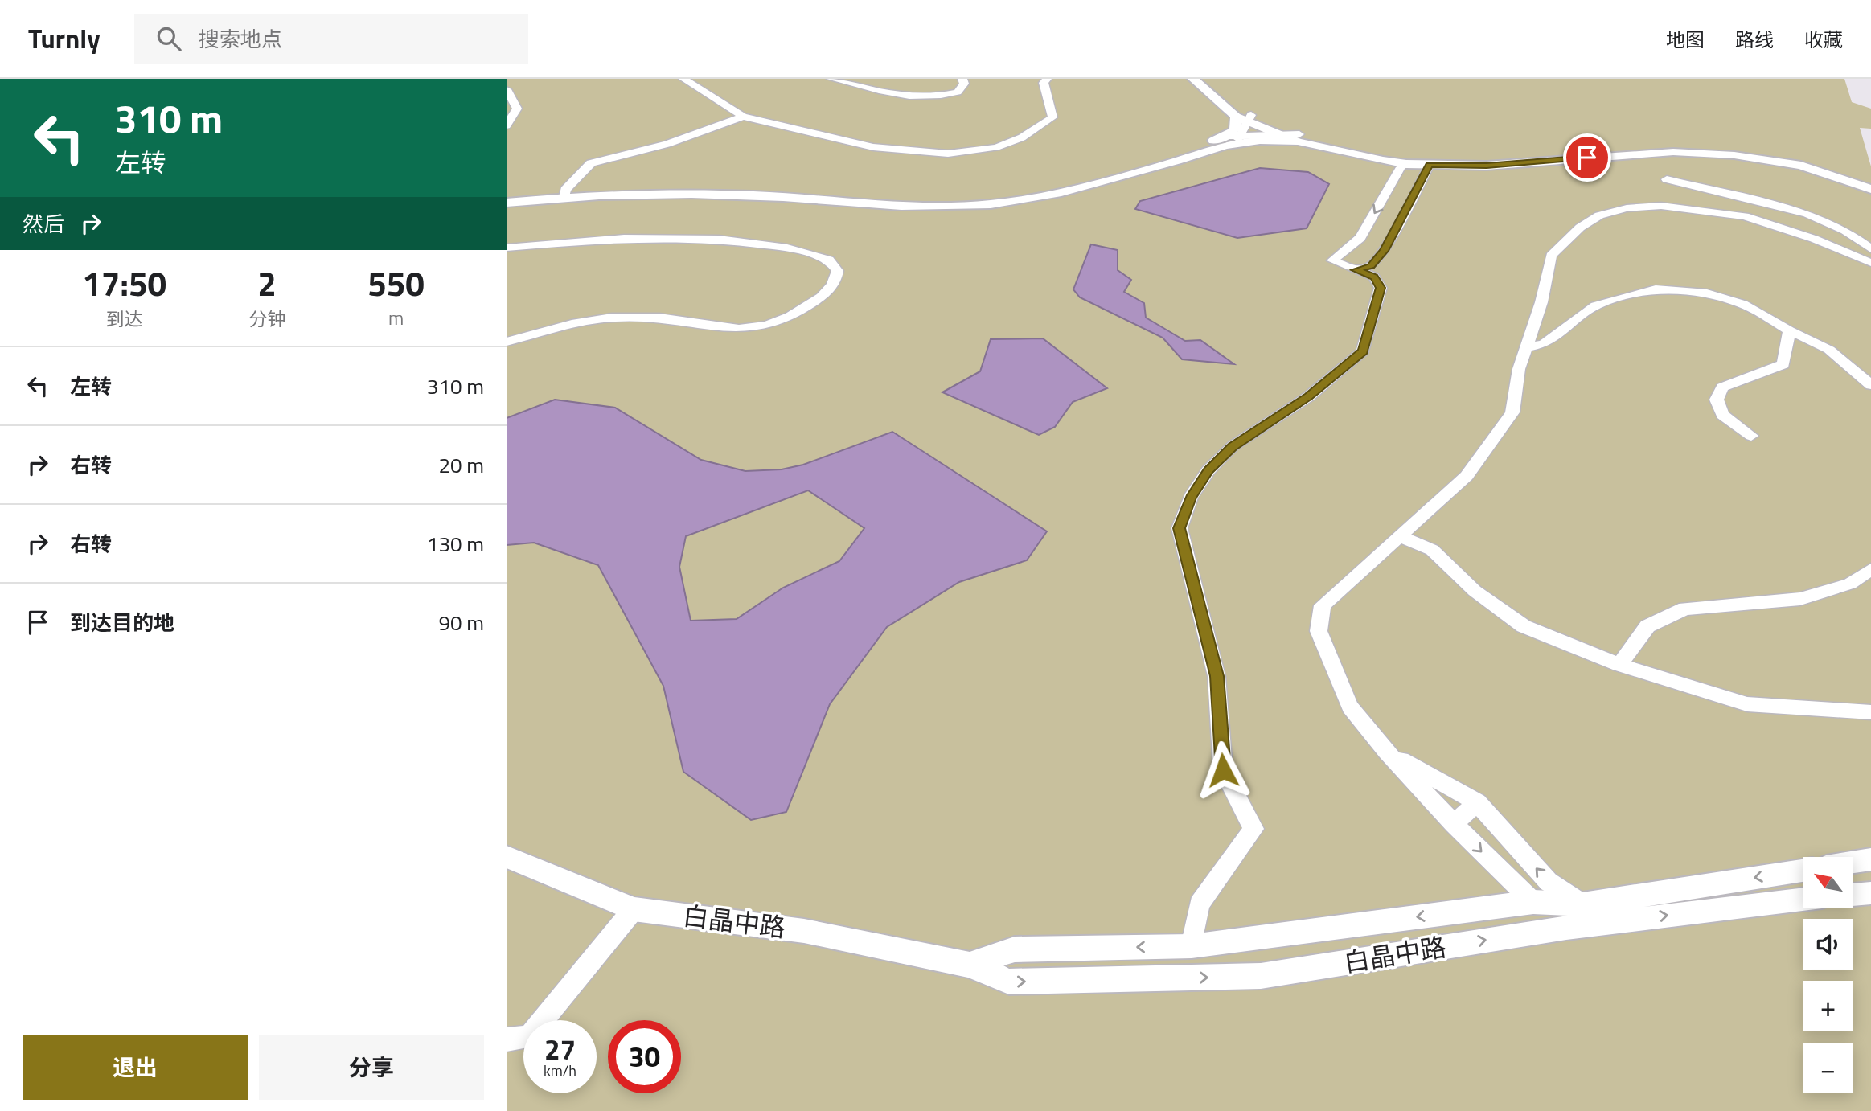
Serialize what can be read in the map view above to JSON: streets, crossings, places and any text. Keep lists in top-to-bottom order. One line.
{"streets":{"street":["白晶中路"]},"north":"top left","page":{"header":"Turnly","search":"搜索地点","nav":["地图","路线","收藏"],"turn":["310 m","左转"],"then":"然后","eta":["17:50","到达","2","分钟","550","m"],"list":[{"name":"左转","value":"310 m"},{"name":"右转","value":"20 m"},{"name":"右转","value":"130 m"},{"name":"到达目的地","value":"90 m"}],"map_buttons":["+","−"],"speed":"27 km/h","limit":"30","buttons":["退出","分享"]}}
